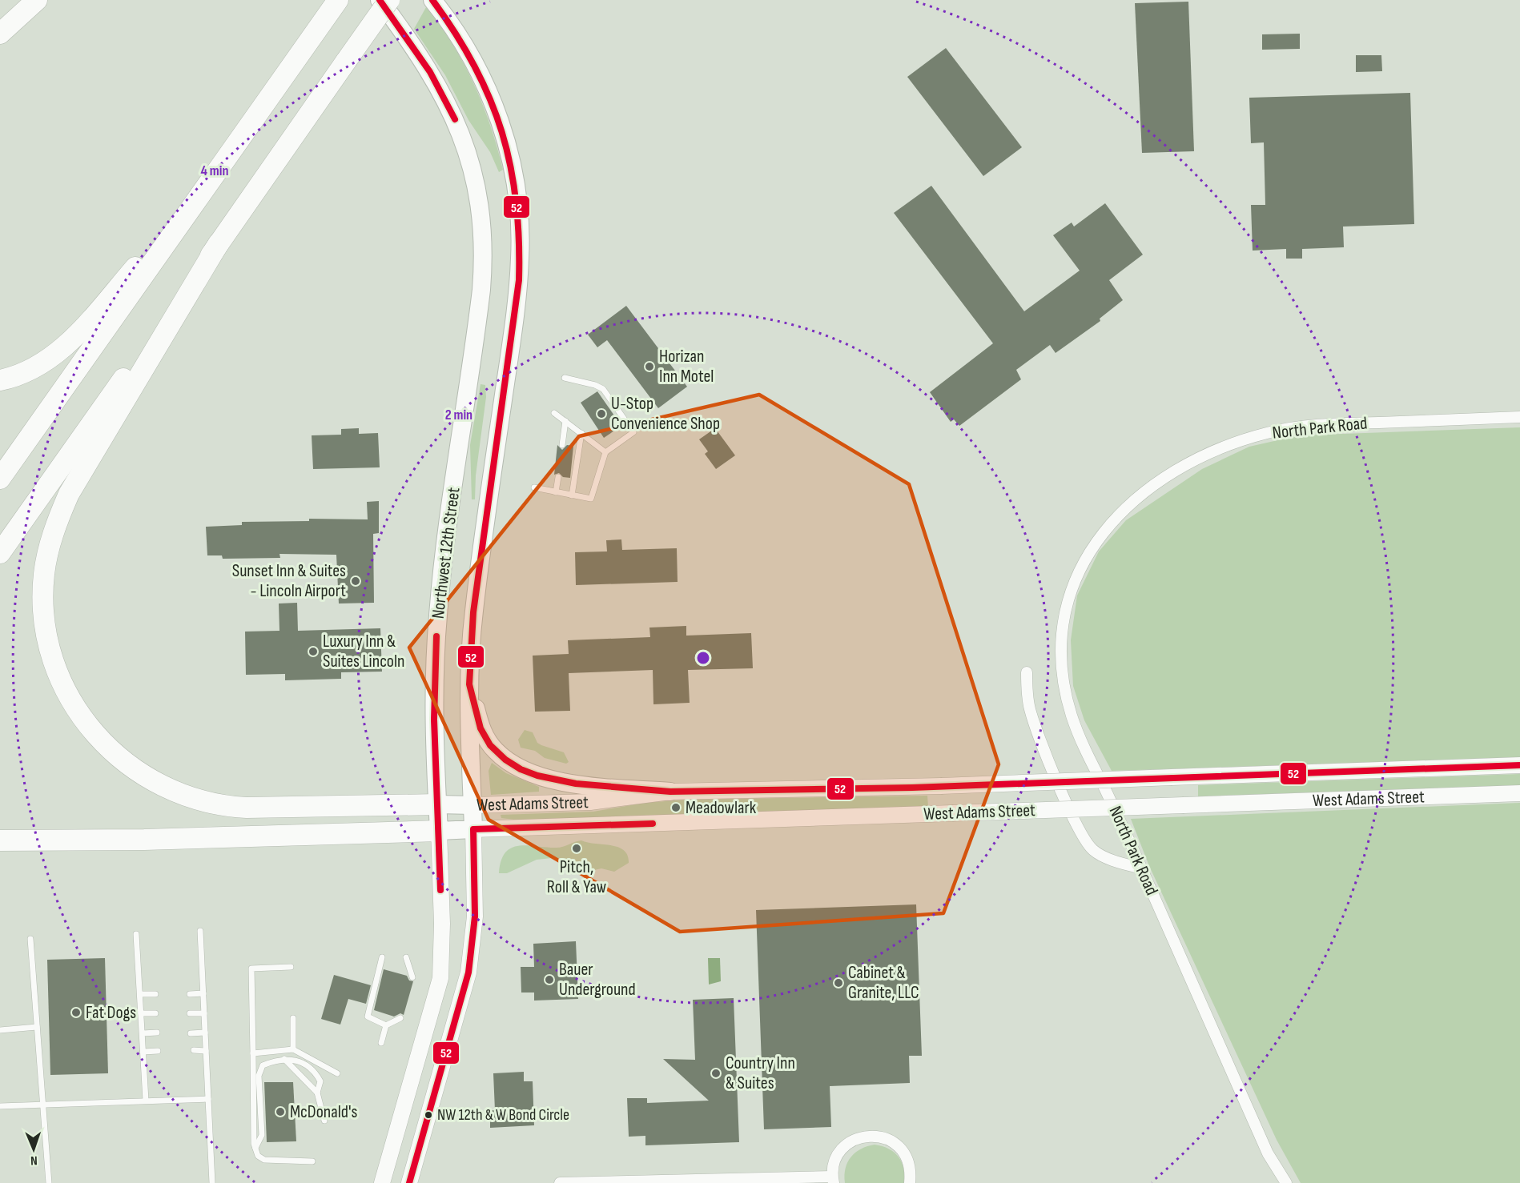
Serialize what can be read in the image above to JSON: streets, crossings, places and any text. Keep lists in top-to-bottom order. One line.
{"streets":{"main road":["Northwest 12th Street","West Adams Street"],"street":["North Park Road"]},"crossings":[["Northwest 12th Street","West Adams Street"]],"places":["Horizan Inn Motel","U-Stop Convenience Shop","Sunset Inn & Suites - Lincoln Airport","Luxury Inn & Suites Lincoln","Meadowlark","Pitch, Roll & Yaw","Bauer Underground","Cabinet & Granite, LLC","Fat Dogs","Country Inn & Suites","McDonald's","NW 12th & W Bond Circle"],"lines":["transit line 52"],"north":"bottom","rings":["4 min","2 min"]}
